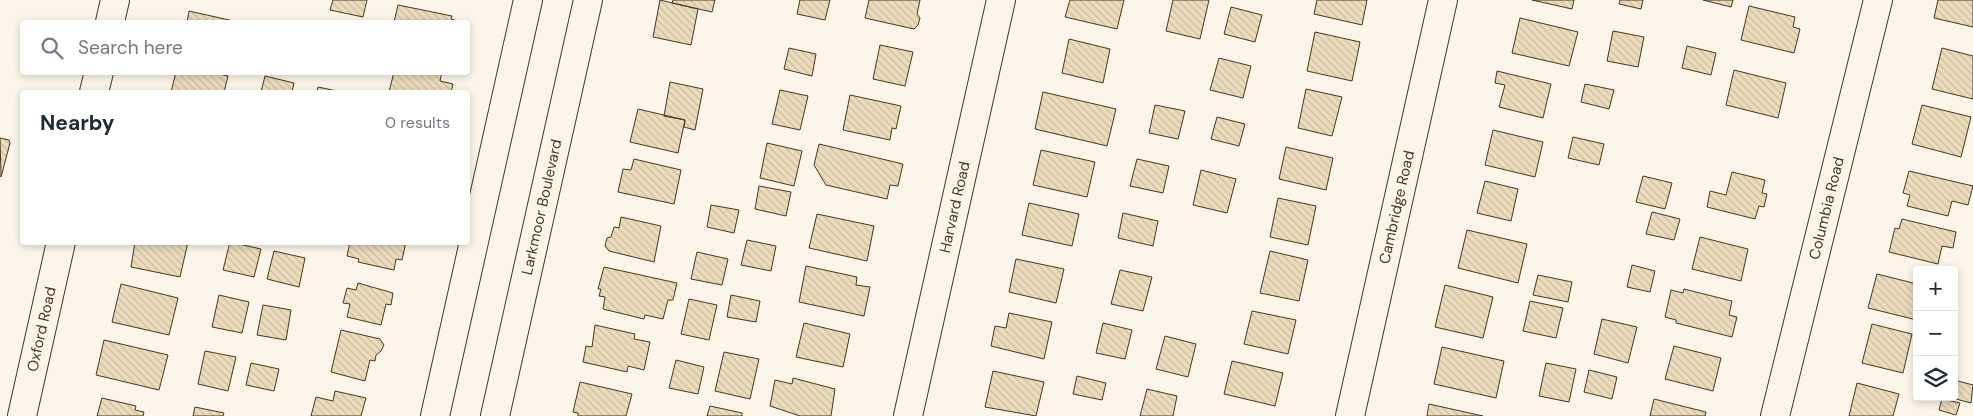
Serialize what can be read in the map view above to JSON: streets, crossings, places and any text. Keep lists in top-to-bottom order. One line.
{"streets":{"street":["Larkmoor Boulevard","Harvard Road","Cambridge Road","Columbia Road","Oxford Road"]},"page":{"search":"Search here","heading":["Nearby","0 results"],"map_buttons":["+","−"]}}
